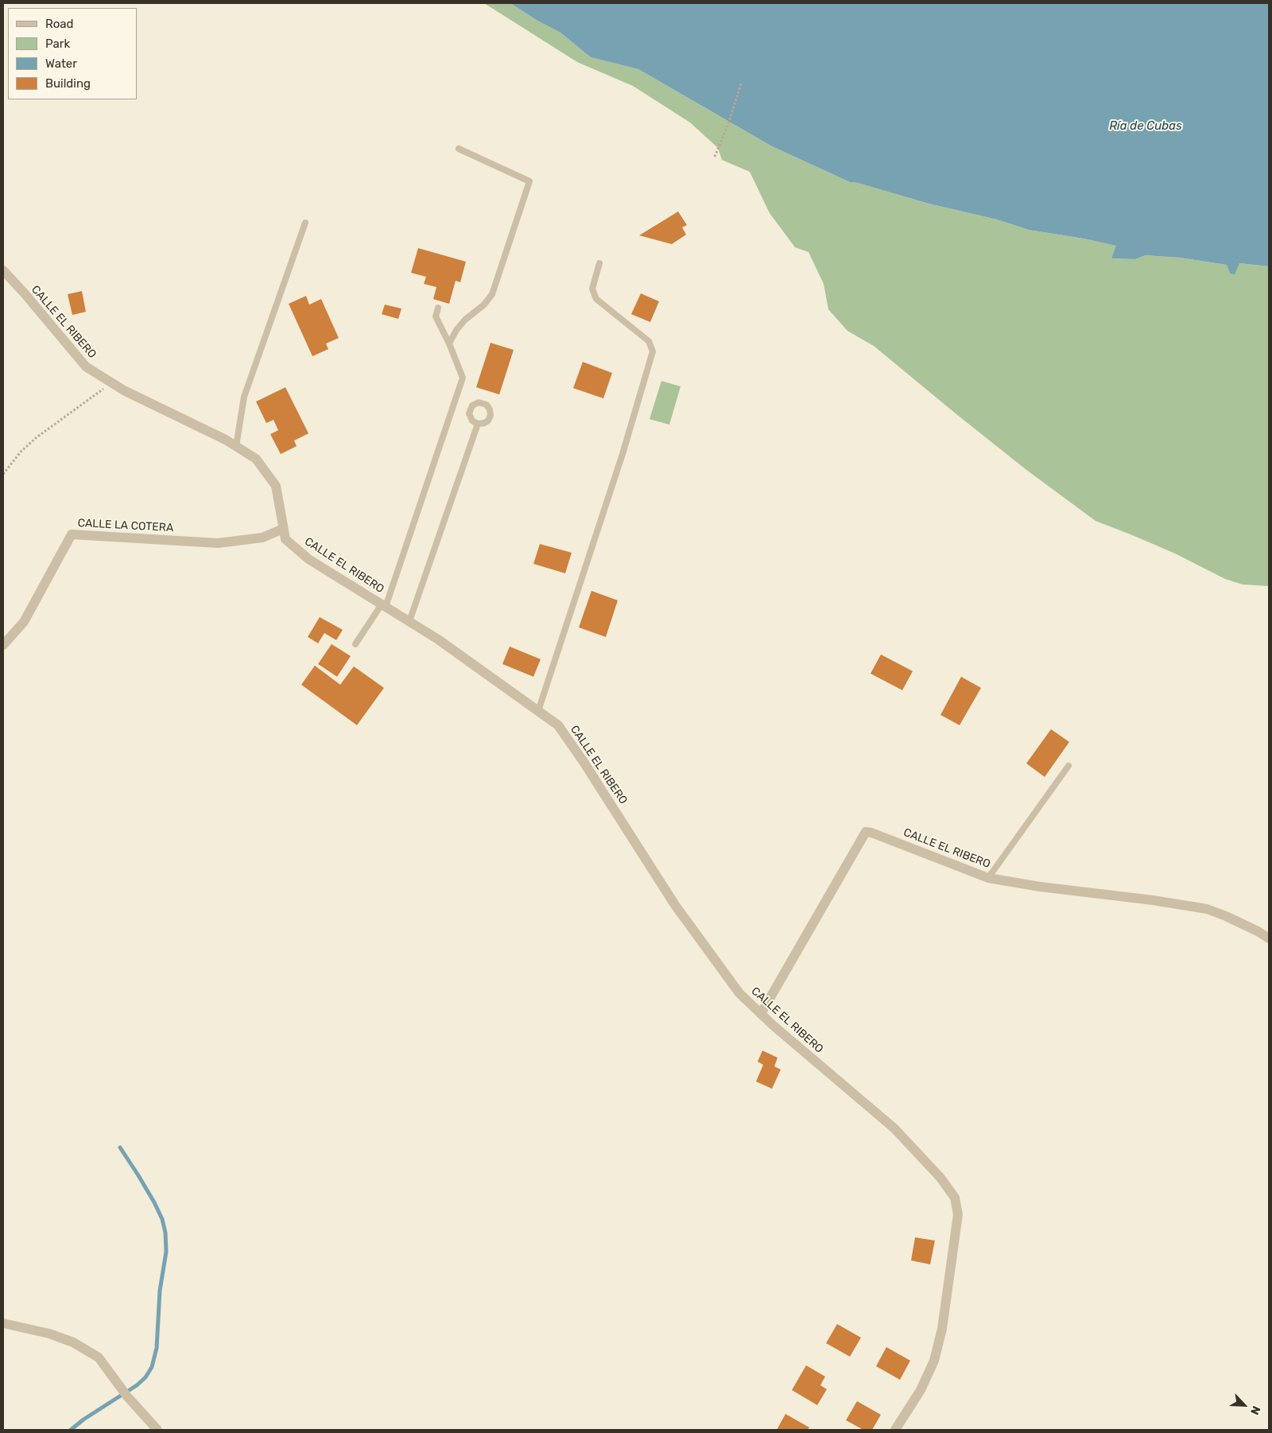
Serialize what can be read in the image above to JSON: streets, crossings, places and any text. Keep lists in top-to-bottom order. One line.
{"streets":{"street":["CALLE EL RIBERO","CALLE LA COTERA"]},"crossings":[["CALLE EL RIBERO","CALLE LA COTERA"]],"water":["Ría de Cubas"],"legend":["Road","Park","Water","Building"],"north":"bottom right"}
